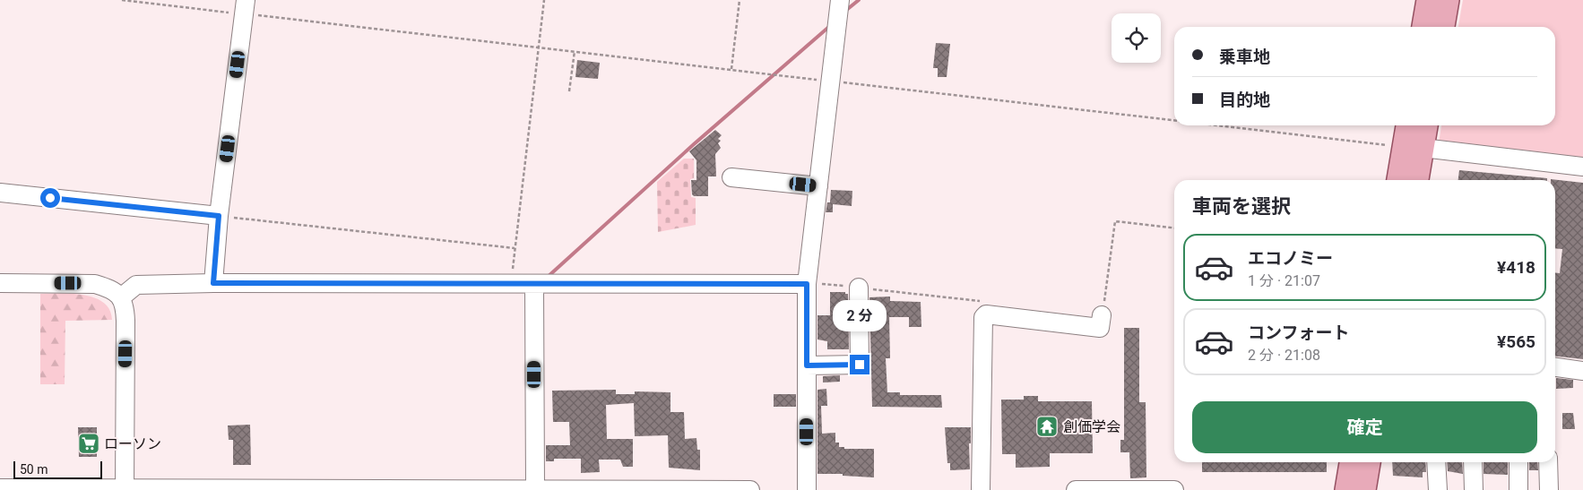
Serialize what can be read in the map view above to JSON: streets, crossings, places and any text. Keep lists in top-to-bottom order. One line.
{"places":{"temple":["創価学会"],"supermarket":["ローソン"]},"scale_bar":"50 m","page":{"banner":["乗車地","目的地"],"heading":"車両を選択","list":[{"name":"エコノミー","note":"1 分 · 21:07","value":"¥418"},{"name":"コンフォート","note":"2 分 · 21:08","value":"¥565"}],"bubble":"2 分","buttons":"確定","scale":"50 m"}}
